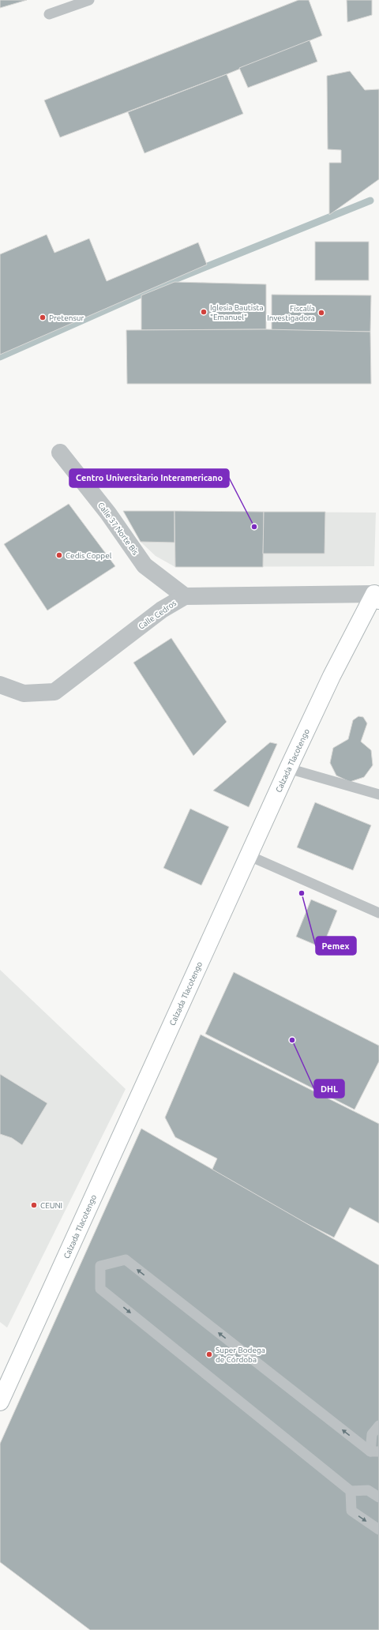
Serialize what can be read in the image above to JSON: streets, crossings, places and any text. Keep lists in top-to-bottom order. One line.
{"streets":{"street":["Calle 37 Norte Bis","Calle Cedros","Calzada Tlacotengo"]},"crossings":[["Calle 37 Norte Bis","Calle Cedros"],["Calle Cedros","Calzada Tlacotengo"]],"places":["Iglesia Bautista \"Emanuel\"","Fiscalía Investigadora","Pretensur","Centro Universitario Interamericano","Cedis Coppel","Pemex","DHL","CEUNI","Super Bodega de Córdoba"]}
